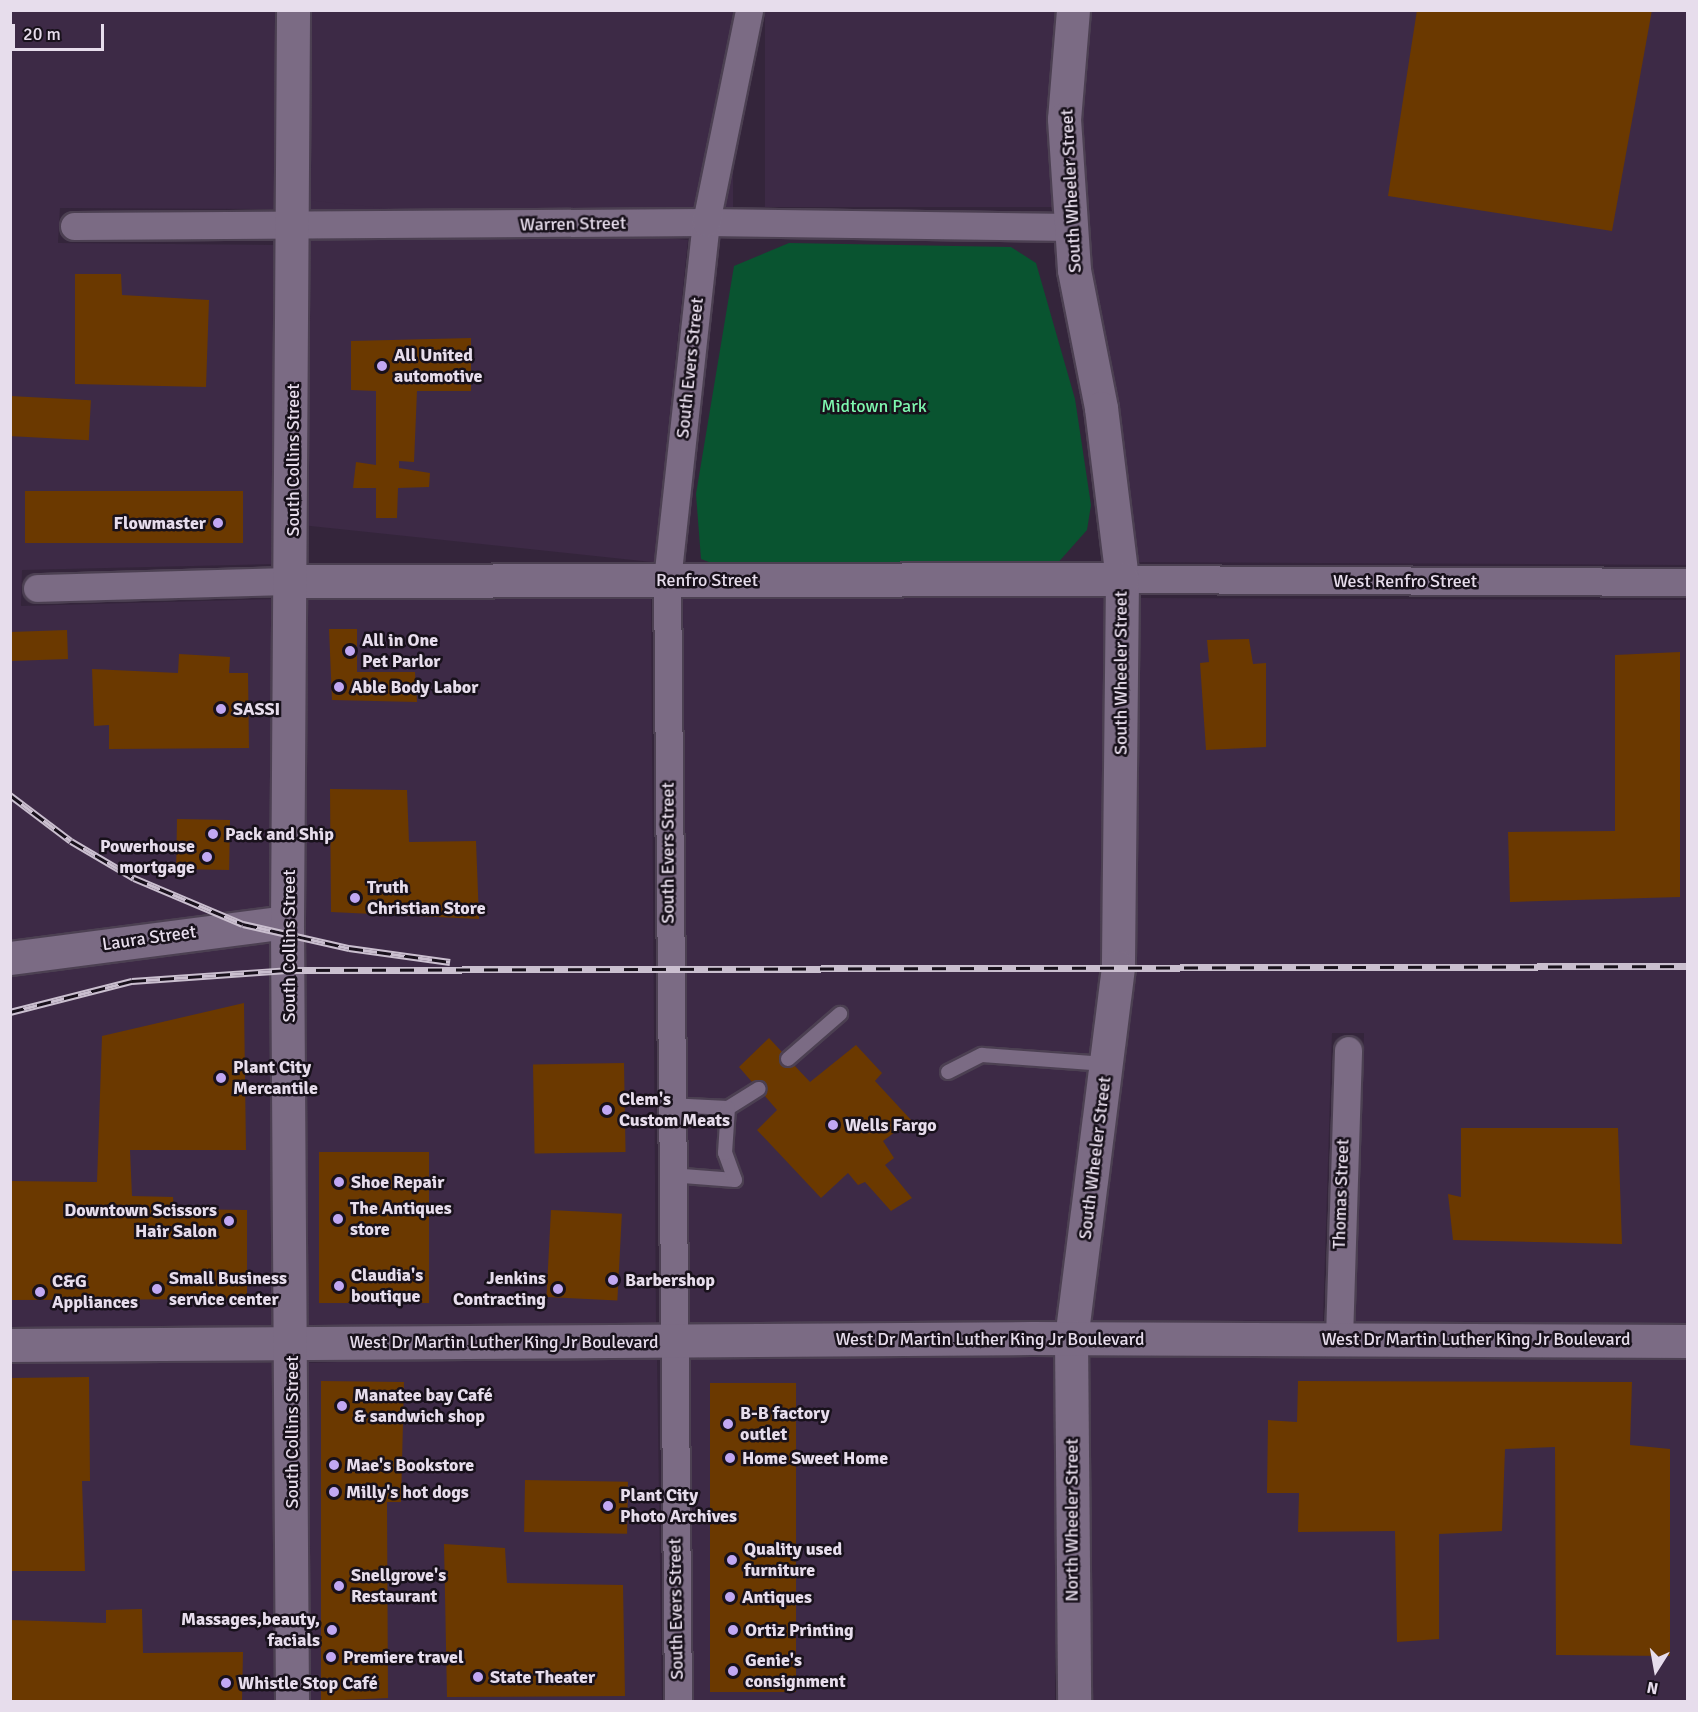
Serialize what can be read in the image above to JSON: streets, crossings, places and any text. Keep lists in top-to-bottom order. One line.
{"streets":{"street":["South Wheeler Street","Warren Street","South Evers Street","South Collins Street","Renfro Street","West Renfro Street","Laura Street","Thomas Street","West Dr Martin Luther King Jr Boulevard","North Wheeler Street"]},"crossings":[["South Wheeler Street","Warren Street"],["South Wheeler Street","Renfro Street"],["South Wheeler Street","West Renfro Street"],["South Wheeler Street","West Dr Martin Luther King Jr Boulevard"],["South Wheeler Street","North Wheeler Street"],["Warren Street","South Evers Street"],["Warren Street","South Collins Street"],["South Evers Street","Renfro Street"],["South Evers Street","West Dr Martin Luther King Jr Boulevard"],["South Collins Street","Renfro Street"],["South Collins Street","Laura Street"],["South Collins Street","West Dr Martin Luther King Jr Boulevard"],["Renfro Street","West Renfro Street"],["Thomas Street","West Dr Martin Luther King Jr Boulevard"],["West Dr Martin Luther King Jr Boulevard","North Wheeler Street"]],"parks":["Midtown Park"],"places":["All United automotive","Flowmaster","All in One Pet Parlor","Able Body Labor","SASSI","Pack and Ship","Powerhouse mortgage","Truth Christian Store","Plant City Mercantile","Clem's Custom Meats","Wells Fargo","Shoe Repair","The Antiques store","Downtown Scissors Hair Salon","Barbershop","Claudia's boutique","Small Business service center","Jenkins Contracting","C&G Appliances","Manatee bay Café & sandwich shop","B-B factory outlet","Home Sweet Home","Mae's Bookstore","Milly's hot dogs","Plant City Photo Archives","Quality used furniture","Snellgrove's Restaurant","Antiques","Massages,beauty, facials","Ortiz Printing","Premiere travel","Genie's consignment","State Theater","Whistle Stop Café"],"scale_bar":"20 m","north":"bottom"}
